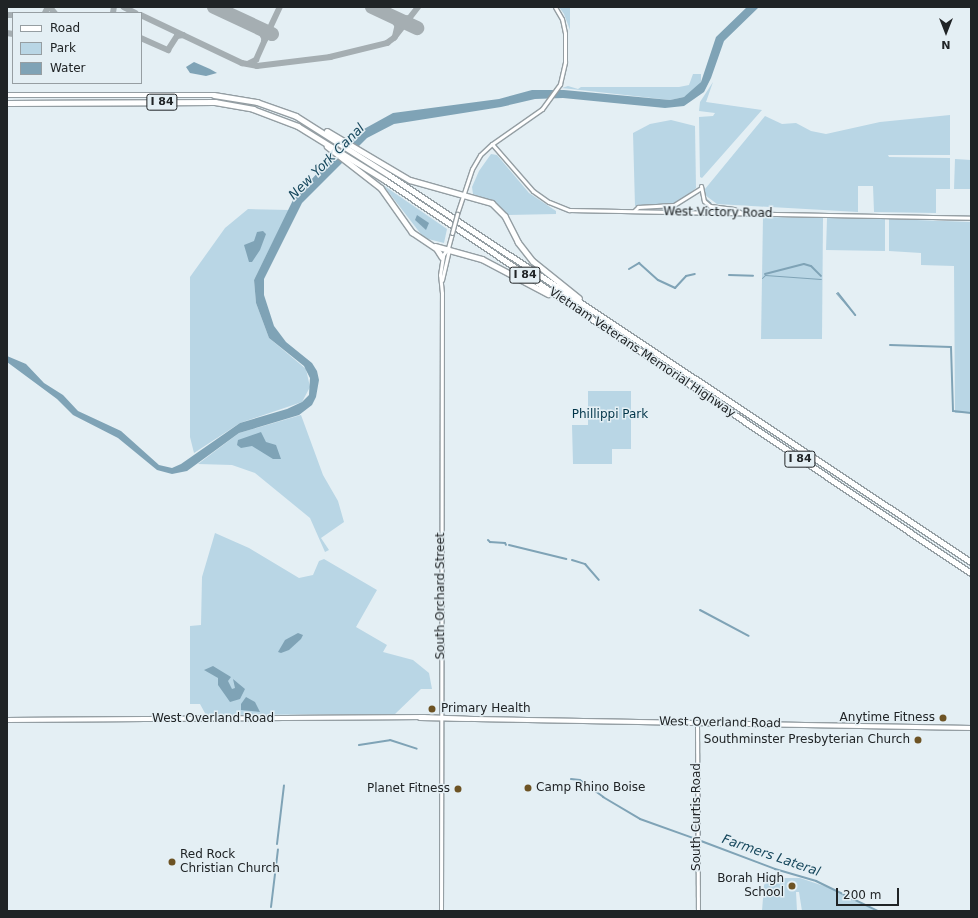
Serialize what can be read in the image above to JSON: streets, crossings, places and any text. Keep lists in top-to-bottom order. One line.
{"streets":{"highway":["I 84","Vietnam Veterans Memorial Highway"],"main road":["West Victory Road","South Orchard Street","West Overland Road","South Curtis Road"]},"crossings":[["I 84","Vietnam Veterans Memorial Highway"],["West Victory Road","South Orchard Street"],["South Orchard Street","West Overland Road"],["West Overland Road","South Curtis Road"]],"water":["New York Canal","Farmers Lateral"],"parks":["Phillippi Park"],"places":["Primary Health","Anytime Fitness","Southminster Presbyterian Church","Camp Rhino Boise","Planet Fitness","Red Rock Christian Church","Borah High School"],"legend":["Road","Park","Water"],"scale_bar":"200 m","north":"bottom"}
